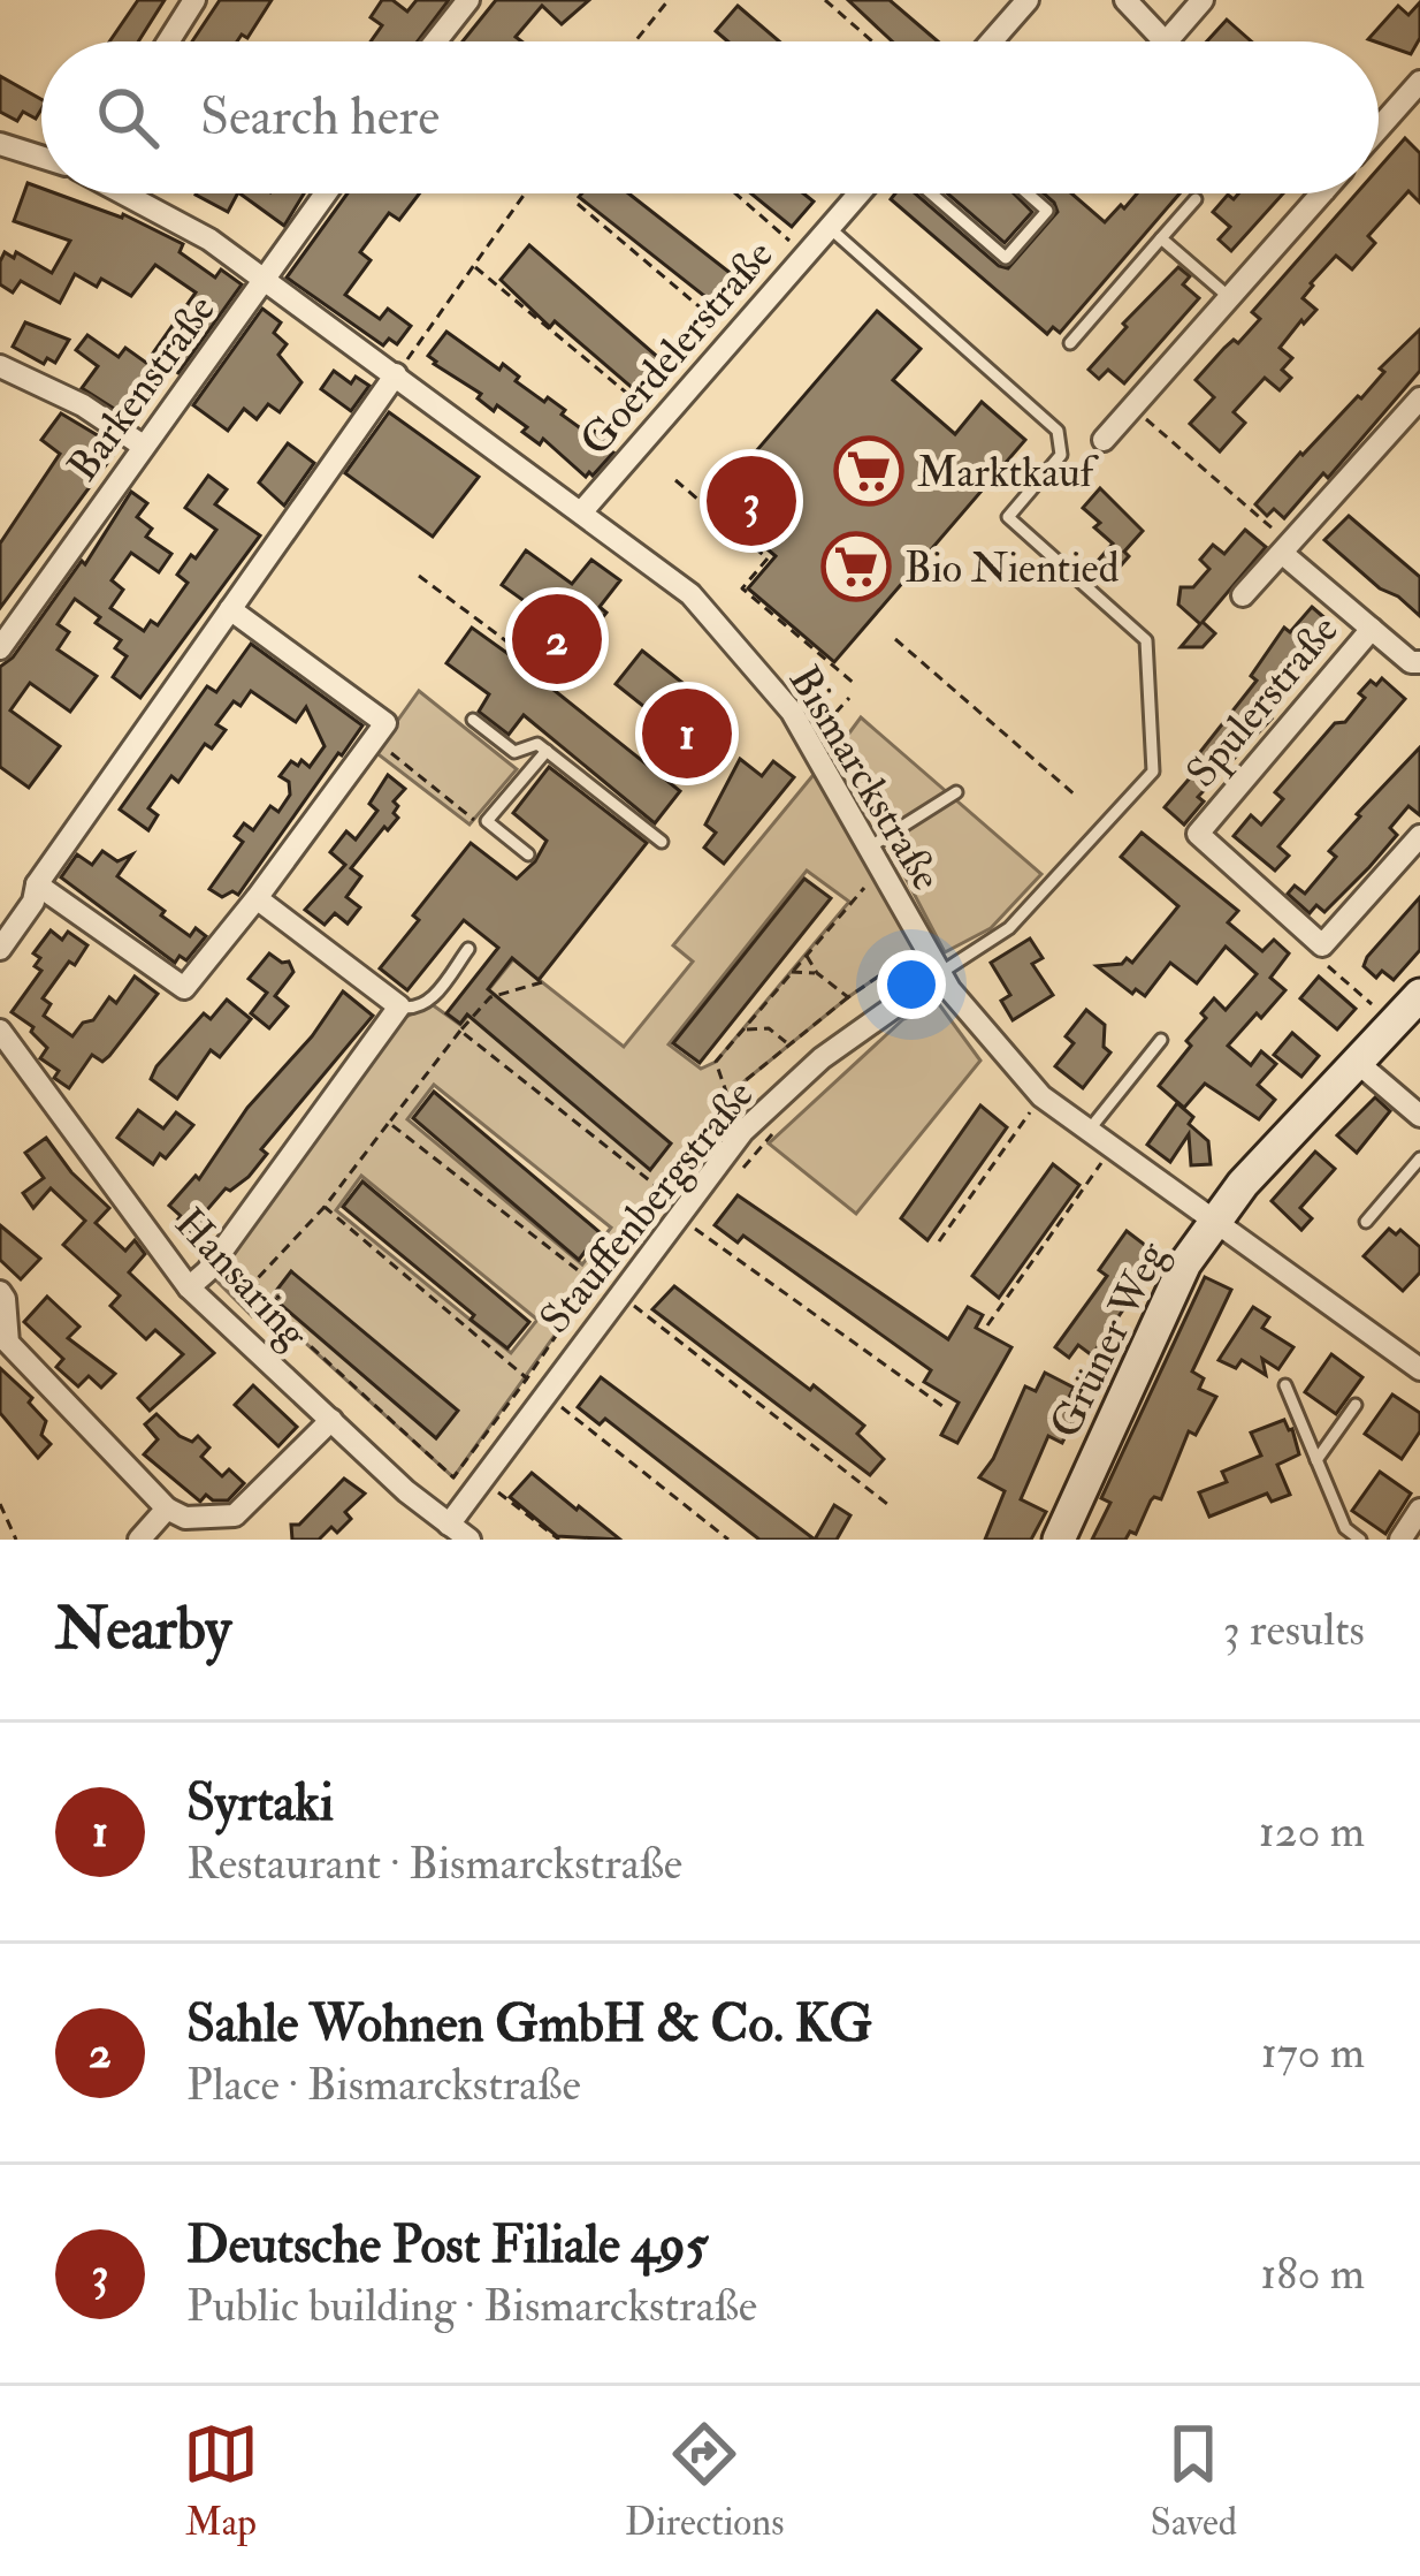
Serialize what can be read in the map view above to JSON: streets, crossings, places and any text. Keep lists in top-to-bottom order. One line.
{"streets":{"street":["Goerdelerstraße","Barkenstraße","Spulerstraße","Bismarckstraße","Stauffenbergstraße","Hansaring","Grüner Weg"]},"crossings":[["Goerdelerstraße","Bismarckstraße"],["Barkenstraße","Bismarckstraße"],["Bismarckstraße","Stauffenbergstraße"],["Bismarckstraße","Grüner Weg"],["Stauffenbergstraße","Hansaring"]],"places":{"supermarket":["Marktkauf","Bio Nientied"]},"page":{"search":"Search here","pins":["3","2","1"],"heading":["Nearby","3 results"],"list":[{"mark":"1","name":"Syrtaki","note":"Restaurant · Bismarckstraße","value":"120 m"},{"mark":"2","name":"Sahle Wohnen GmbH & Co. KG","note":"Place · Bismarckstraße","value":"170 m"},{"mark":"3","name":"Deutsche Post Filiale 495","note":"Public building · Bismarckstraße","value":"180 m"}],"nav":["Map","Directions","Saved"]}}
